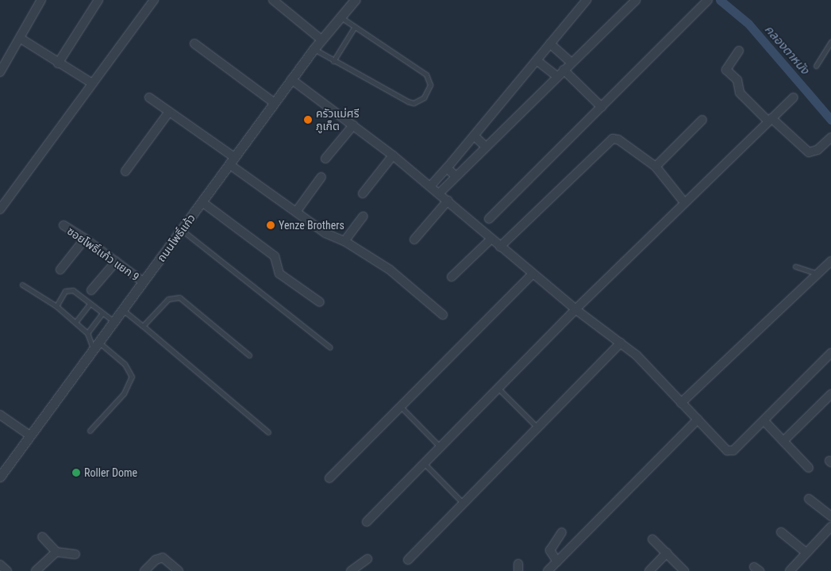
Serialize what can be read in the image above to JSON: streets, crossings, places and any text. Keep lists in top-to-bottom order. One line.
{"streets":{"street":["ถนนโพธิ์แก้ว","ซอยโพธิ์เเก้ว แยก 9"]},"crossings":[["ถนนโพธิ์แก้ว","ซอยโพธิ์เเก้ว แยก 9"]],"water":["คลองตาหนัง"],"places":["ครัวแม่ศรี ภูเก็ต","Yenze Brothers","Roller Dome"]}
